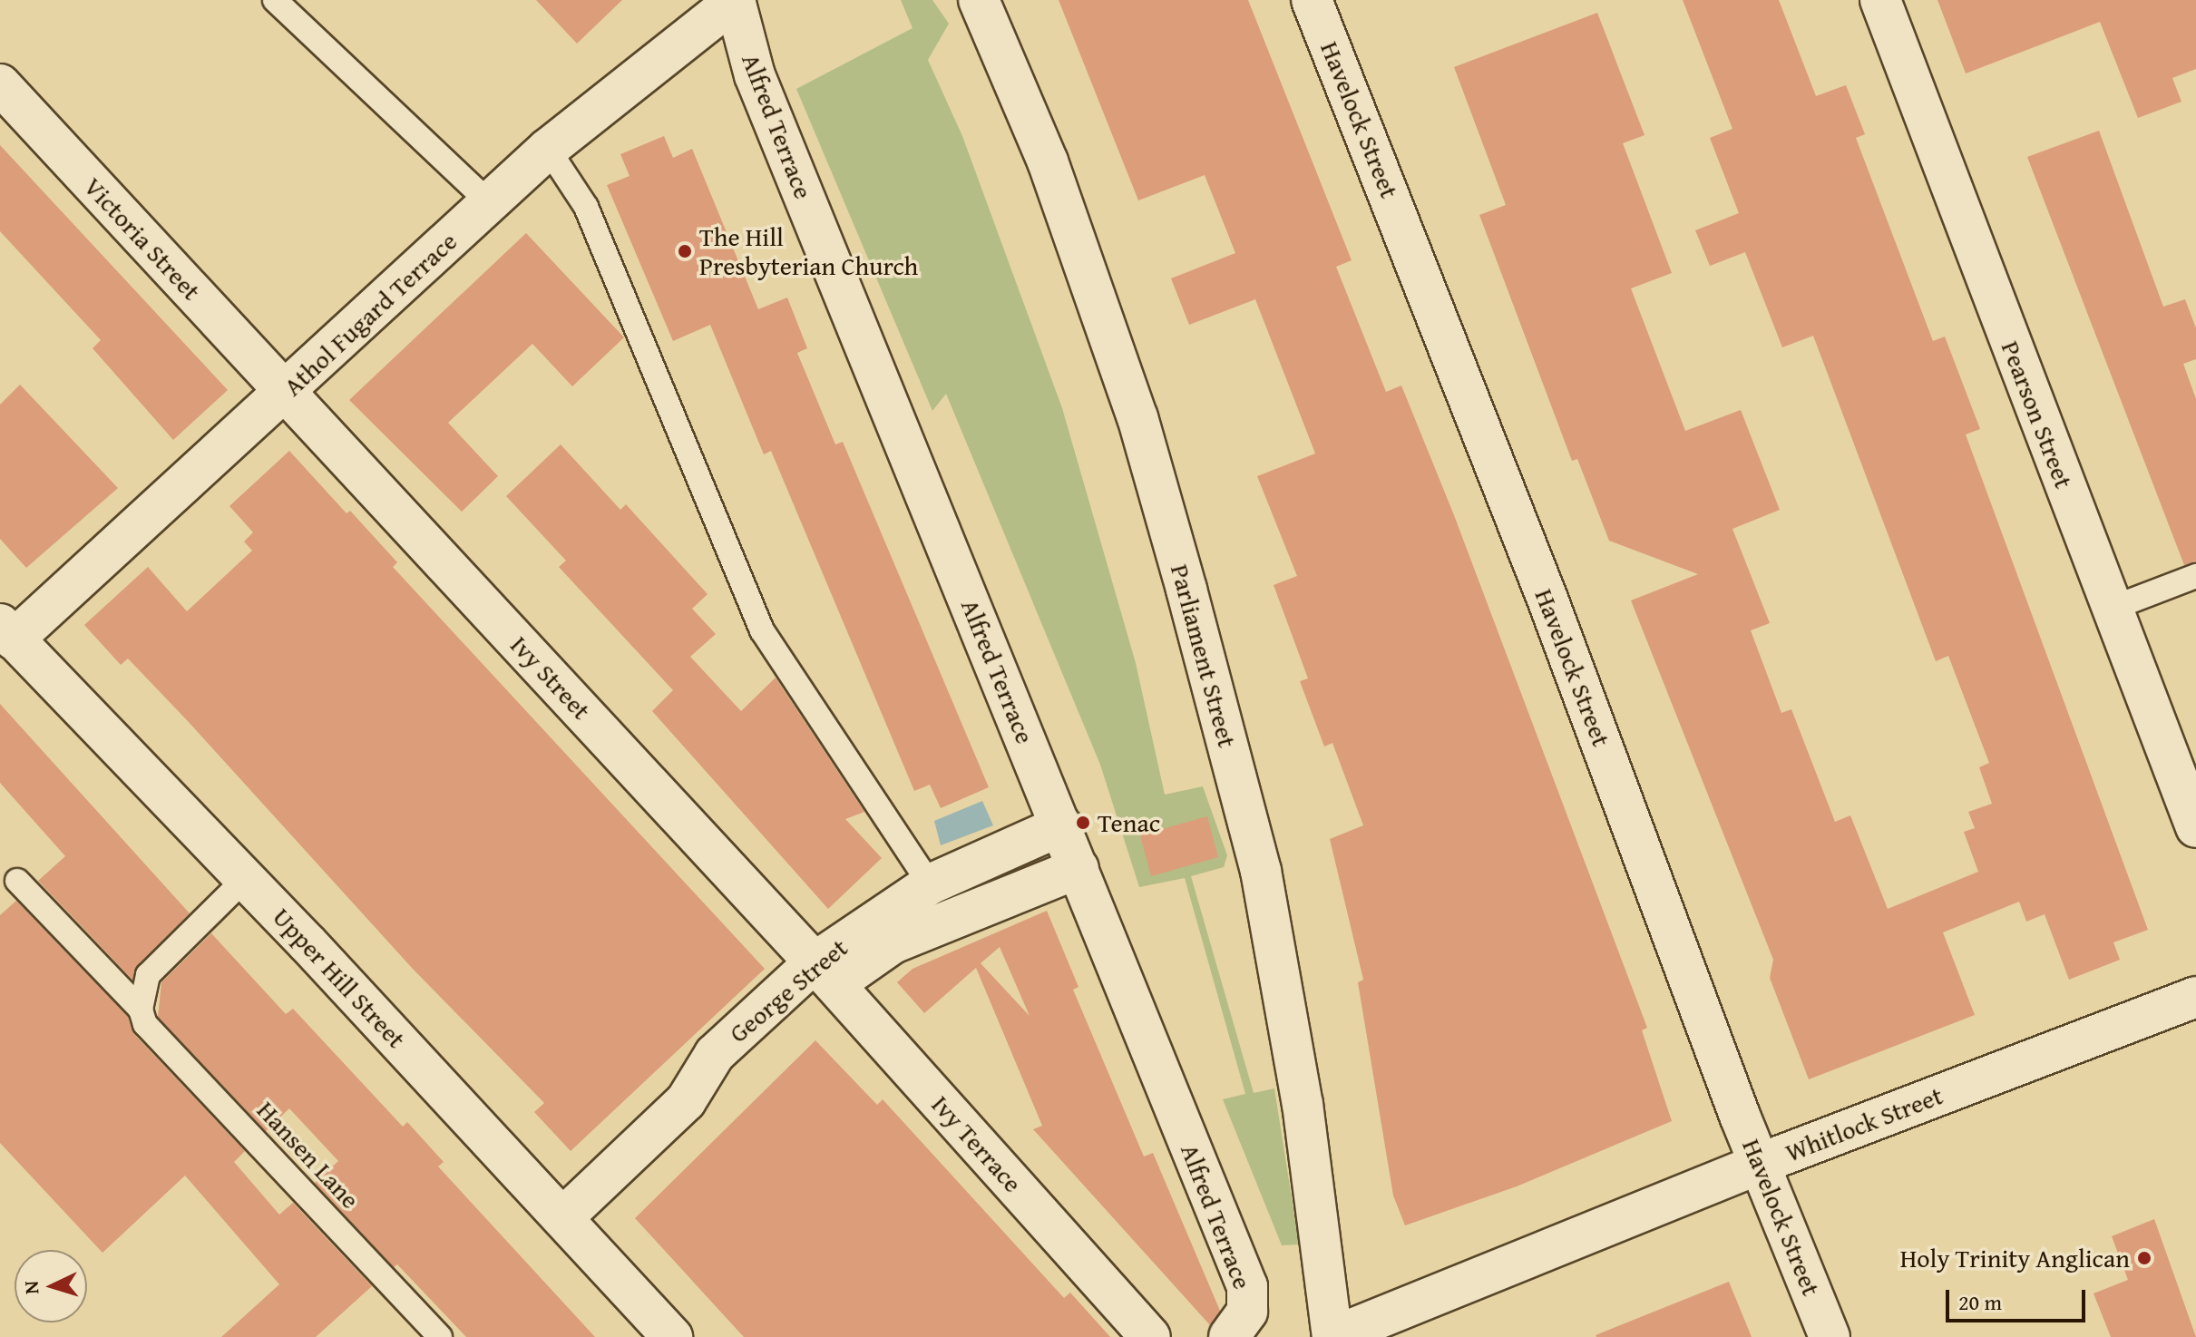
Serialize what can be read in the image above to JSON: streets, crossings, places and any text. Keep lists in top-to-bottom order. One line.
{"streets":{"street":["Havelock Street","Alfred Terrace","Victoria Street","Athol Fugard Terrace","Pearson Street","Parliament Street","Ivy Street","Upper Hill Street","George Street","Whitlock Street","Ivy Terrace"],"lane":["Hansen Lane"]},"crossings":[["Havelock Street","Whitlock Street"],["Alfred Terrace","Athol Fugard Terrace"],["Alfred Terrace","George Street"],["Victoria Street","Athol Fugard Terrace"],["Victoria Street","Ivy Street"],["Athol Fugard Terrace","Ivy Street"],["Athol Fugard Terrace","Upper Hill Street"],["Parliament Street","Whitlock Street"],["Ivy Street","George Street"],["Ivy Street","Ivy Terrace"],["Upper Hill Street","George Street"],["George Street","Ivy Terrace"]],"places":["The Hill Presbyterian Church","Tenac","Holy Trinity Anglican"],"scale_bar":"20 m","north":"left"}
